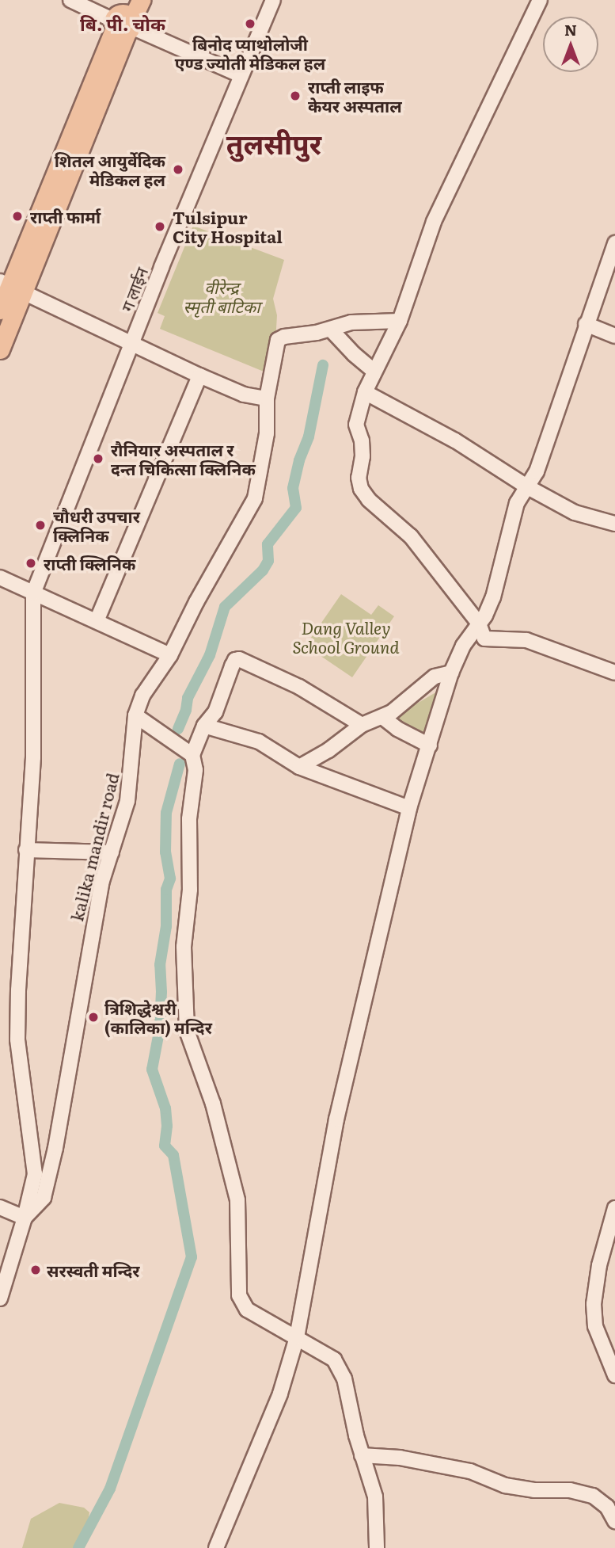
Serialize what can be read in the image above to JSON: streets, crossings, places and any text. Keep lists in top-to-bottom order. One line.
{"streets":{"street":["ग लाईन","kalika mandir road"]},"districts":["बि. पी. चोक","तुलसीपुर"],"parks":["वीरेन्द्र स्मृती बाटिका","Dang Valley School Ground"],"places":["बिनोद प्याथोलोजी एण्ड ज्योती मेडिकल हल","राप्ती लाइफ केयर अस्पताल","शितल आयुर्वेदिक मेडिकल हल","राप्ती फार्मा","Tulsipur City Hospital","रौनियार अस्पताल र दन्त चिकित्सा क्लिनिक","चौधरी उपचार क्लिनिक","राप्ती क्लिनिक","त्रिशिद्धेश्वरी (कालिका) मन्दिर","सरस्वती मन्दिर"],"north":"top"}
